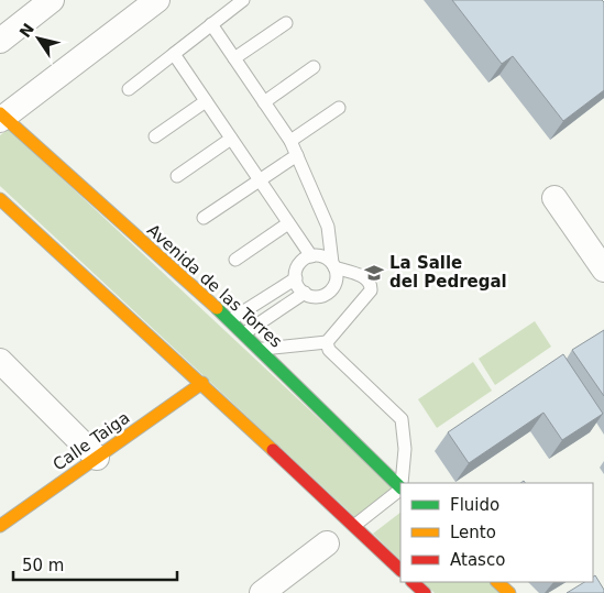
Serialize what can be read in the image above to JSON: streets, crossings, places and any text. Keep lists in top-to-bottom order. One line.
{"streets":{"street":["Avenida de las Torres","Calle Taiga"]},"places":{"school or university":["La Salle del Pedregal"]},"legend":["Fluido","Lento","Atasco"],"scale_bar":"50 m","north":"top left"}
